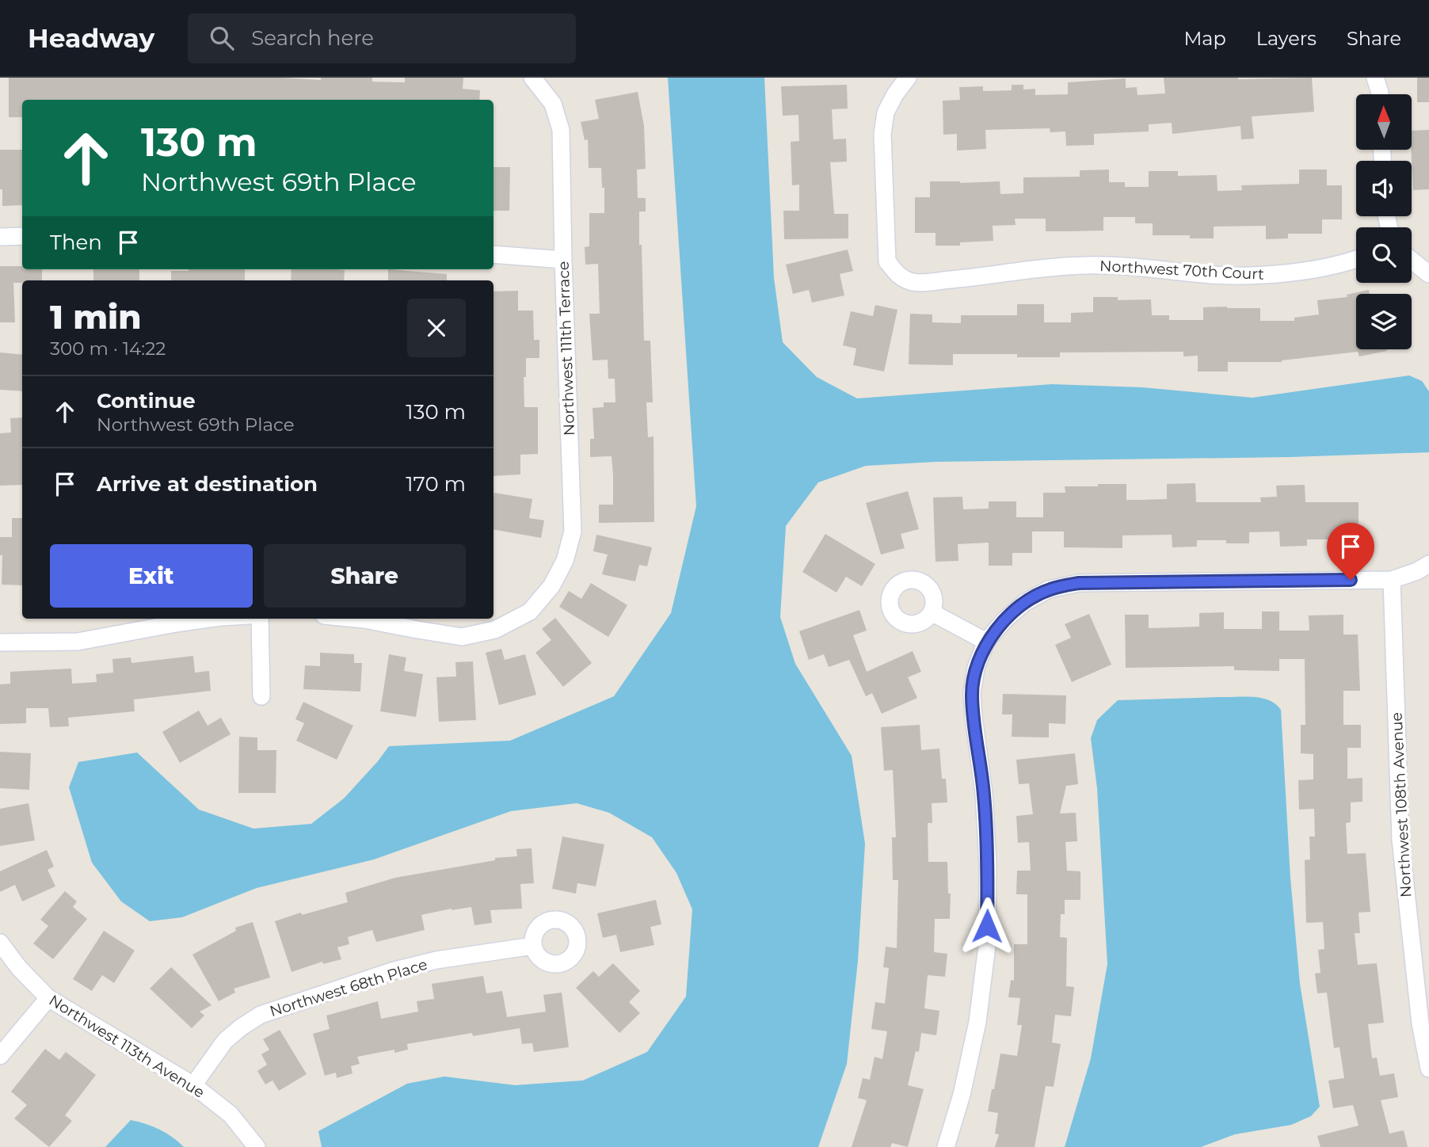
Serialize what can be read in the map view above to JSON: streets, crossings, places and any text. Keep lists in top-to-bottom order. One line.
{"streets":{"street":["Northwest 70th Court","Northwest 111th Terrace","Northwest 108th Avenue","Northwest 68th Place","Northwest 113th Avenue"]},"crossings":[["Northwest 68th Place","Northwest 113th Avenue"]],"north":"top","page":{"header":"Headway","search":"Search here","nav":["Map","Layers","Share"],"turn":["130 m","Northwest 69th Place"],"then":"Then","heading":["1 min","300 m · 14:22"],"list":[{"name":"Continue","note":"Northwest 69th Place","value":"130 m"},{"name":"Arrive at destination","value":"170 m"}],"buttons":["Exit","Share"]}}
